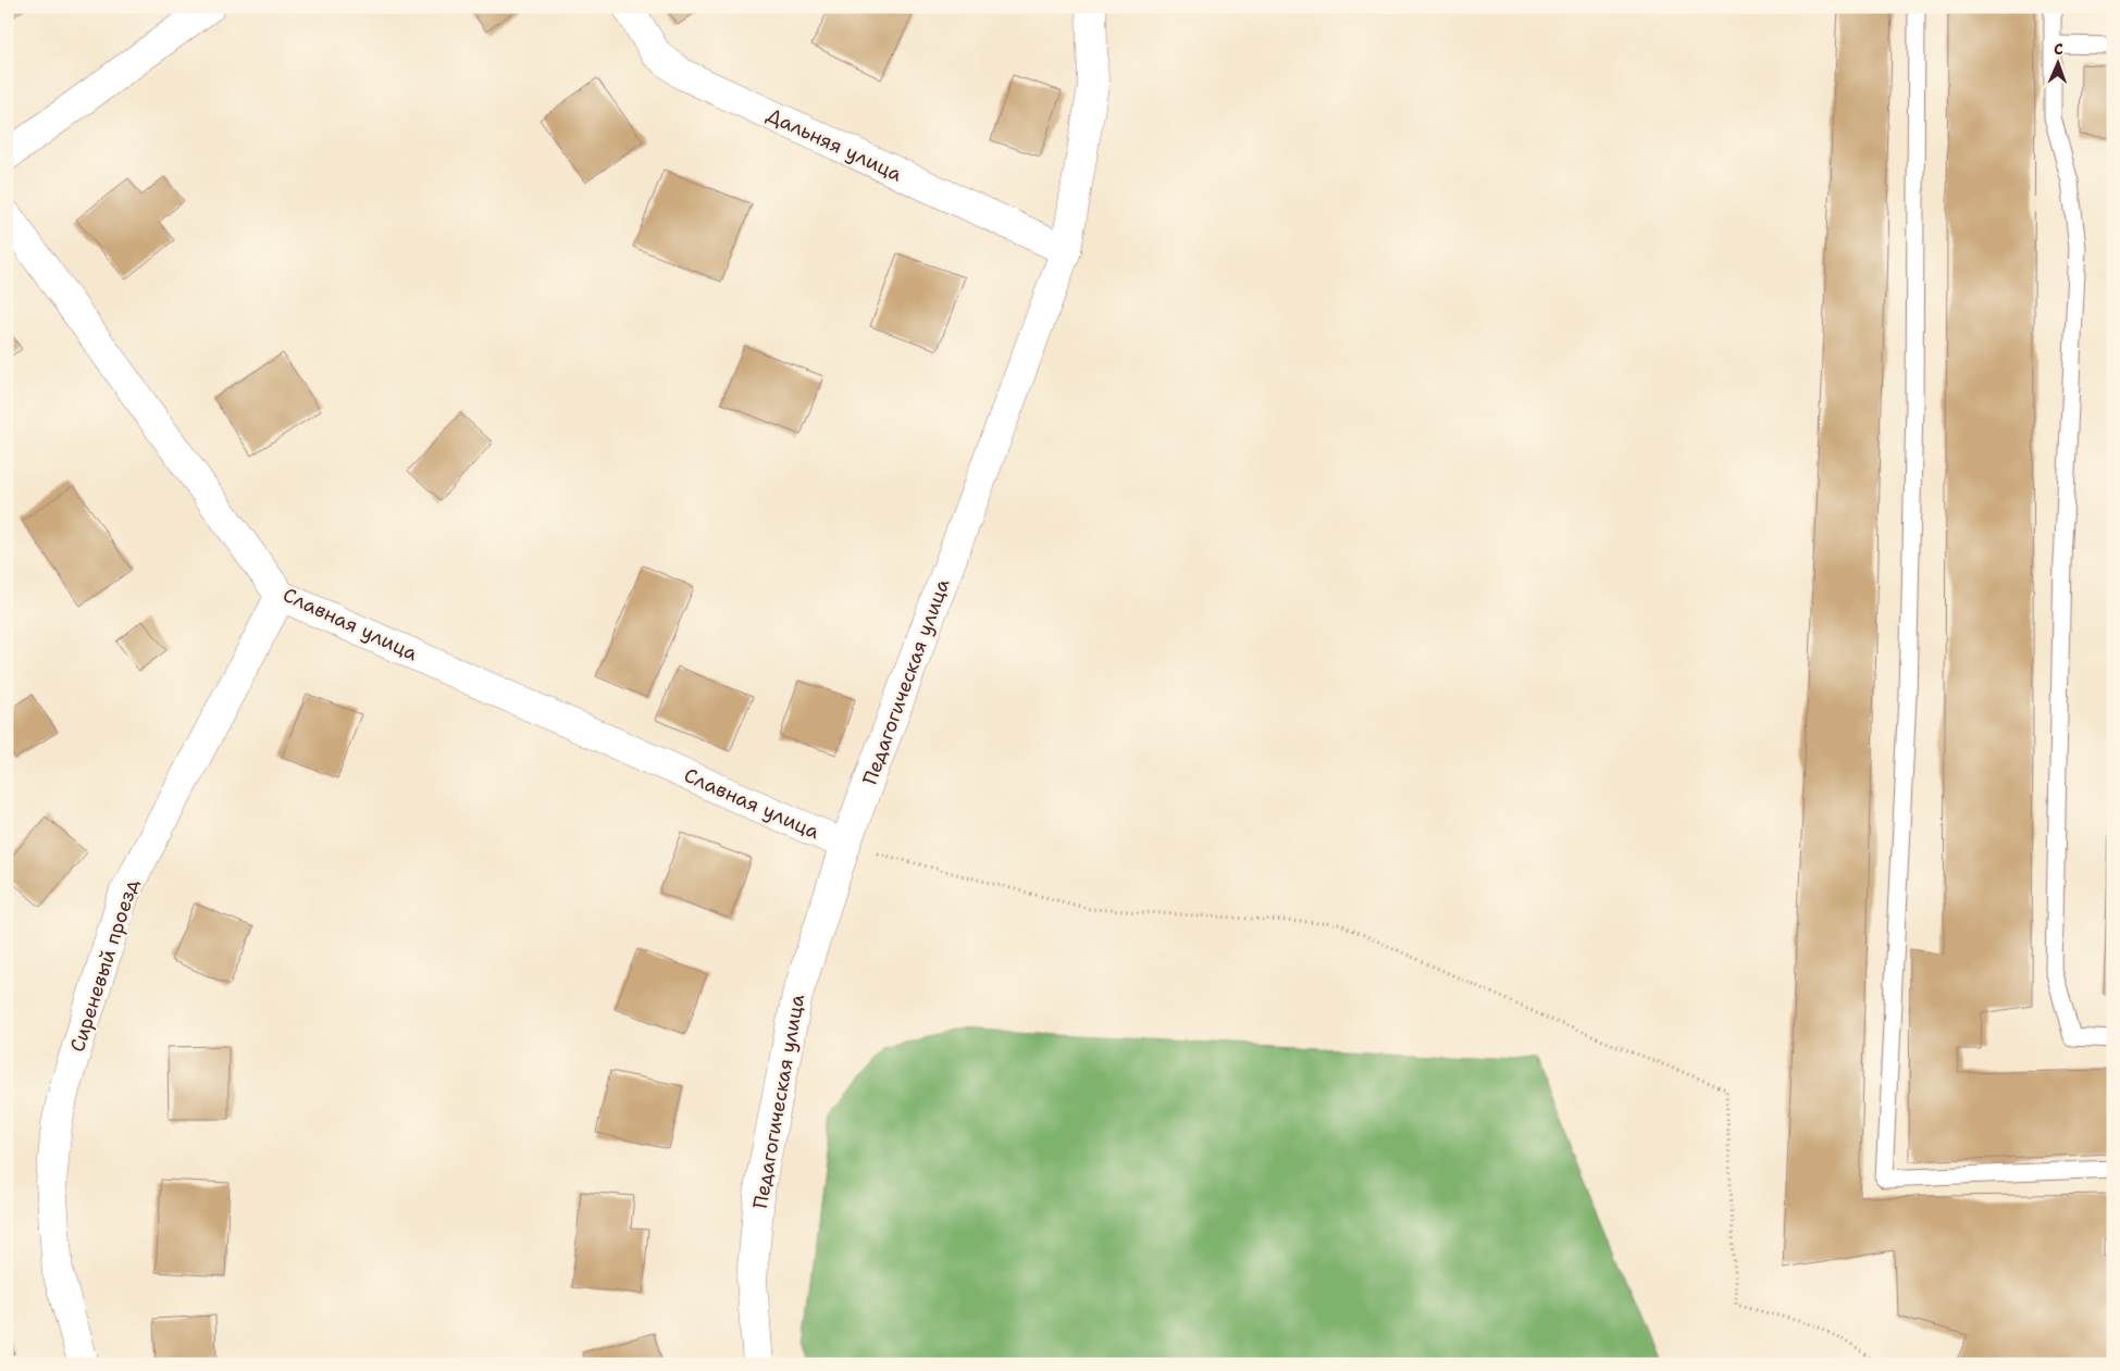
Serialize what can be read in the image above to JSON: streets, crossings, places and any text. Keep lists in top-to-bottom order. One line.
{"streets":{"street":["Дальняя улица","Славная улица","Педагогическая улица","Сиреневый проезд"]},"crossings":[["Дальняя улица","Педагогическая улица"],["Славная улица","Педагогическая улица"],["Славная улица","Сиреневый проезд"]],"north":"top"}
